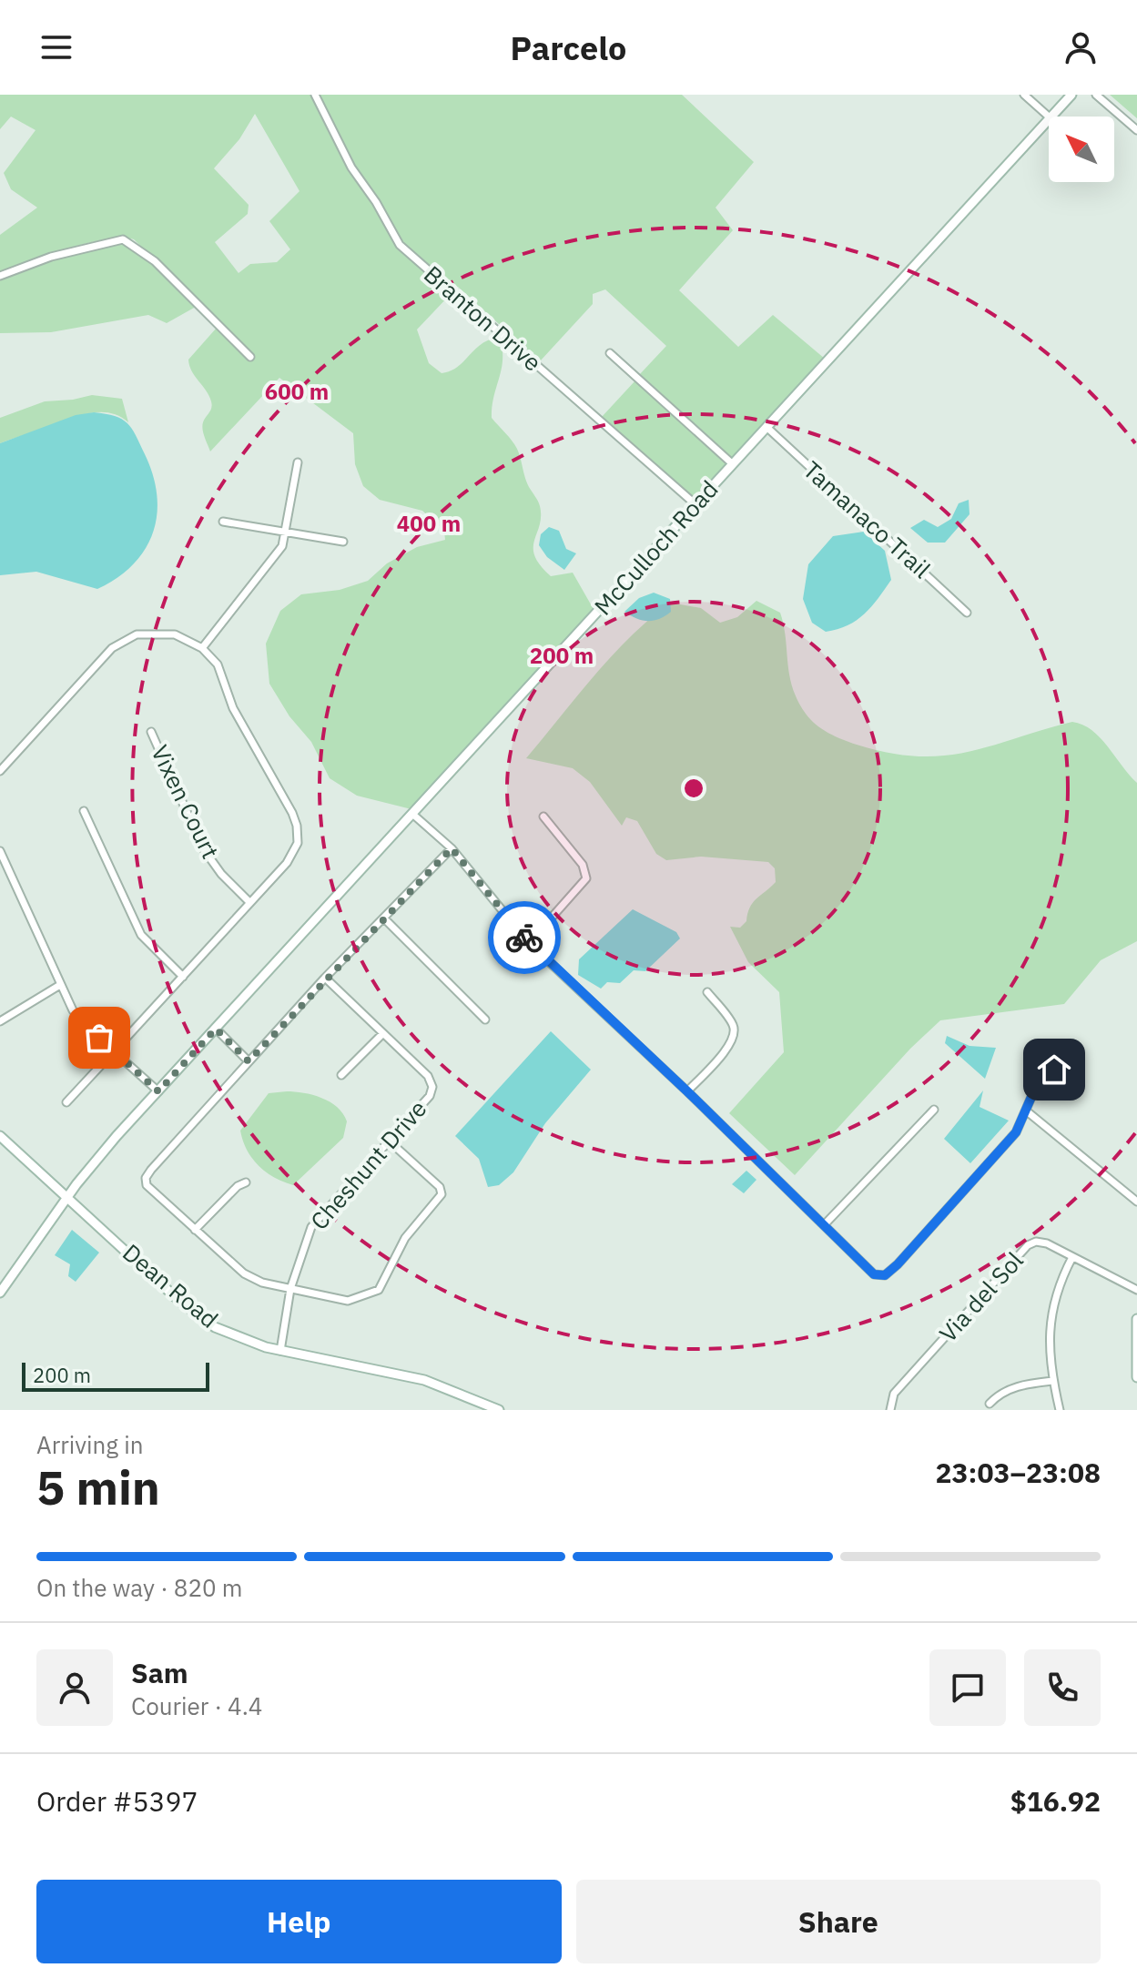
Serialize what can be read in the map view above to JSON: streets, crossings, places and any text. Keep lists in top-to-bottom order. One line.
{"streets":{"street":["Branton Drive","Tamanaco Trail","McCulloch Road","Vixen Court","Cheshunt Drive","Dean Road","Via del Sol"]},"crossings":[["Branton Drive","McCulloch Road"],["Tamanaco Trail","McCulloch Road"],["McCulloch Road","Dean Road"],["Cheshunt Drive","Dean Road"]],"scale_bar":"200 m","north":"top left","page":{"header":"Parcelo","scale":"200 m","heading":["5 min","Arriving in","23:03–23:08"],"panel":["Sam","Courier · 4.4","Order #5397","$16.92"],"bar":"On the way · 820 m","buttons":["Help","Share"]},"rings":["600 m","400 m","200 m"]}
